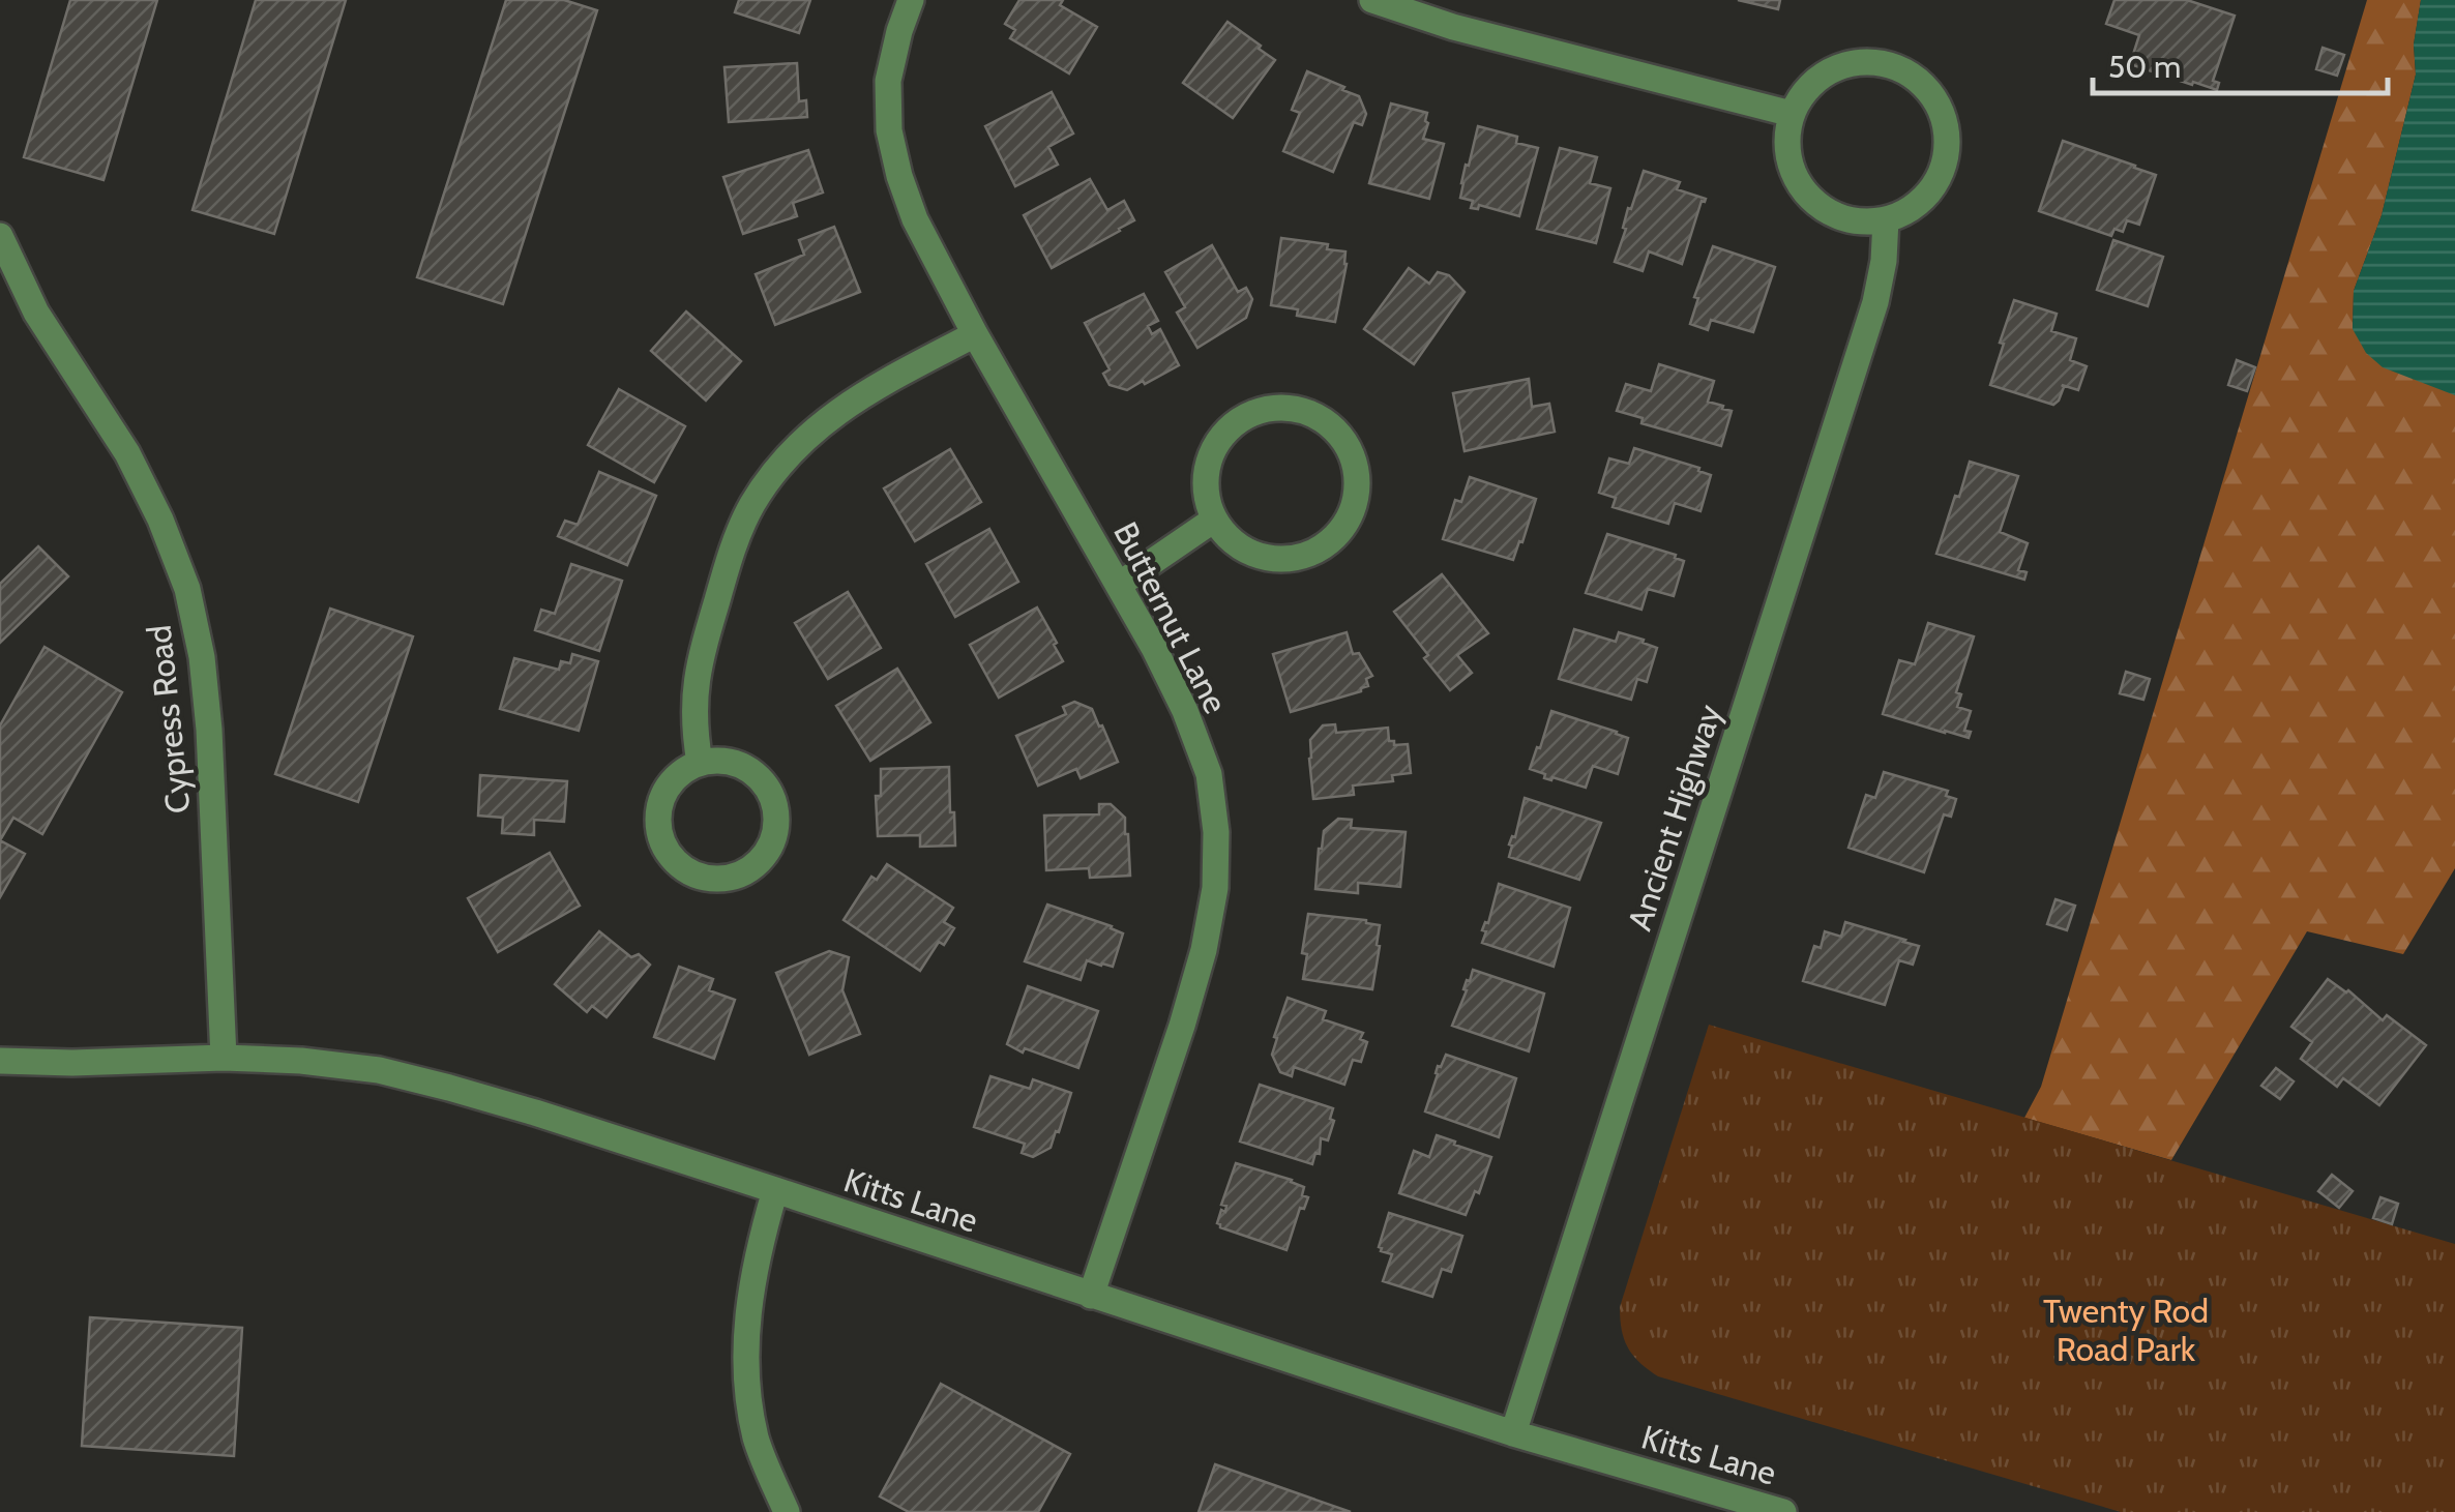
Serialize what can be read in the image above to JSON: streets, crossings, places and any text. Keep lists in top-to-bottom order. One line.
{"streets":{"street":["Butternut Lane","Cypress Road","Ancient Highway","Kitts Lane"]},"crossings":[["Butternut Lane","Kitts Lane"],["Cypress Road","Kitts Lane"],["Ancient Highway","Kitts Lane"]],"parks":["Twenty Rod Road Park"],"scale_bar":"50 m"}
